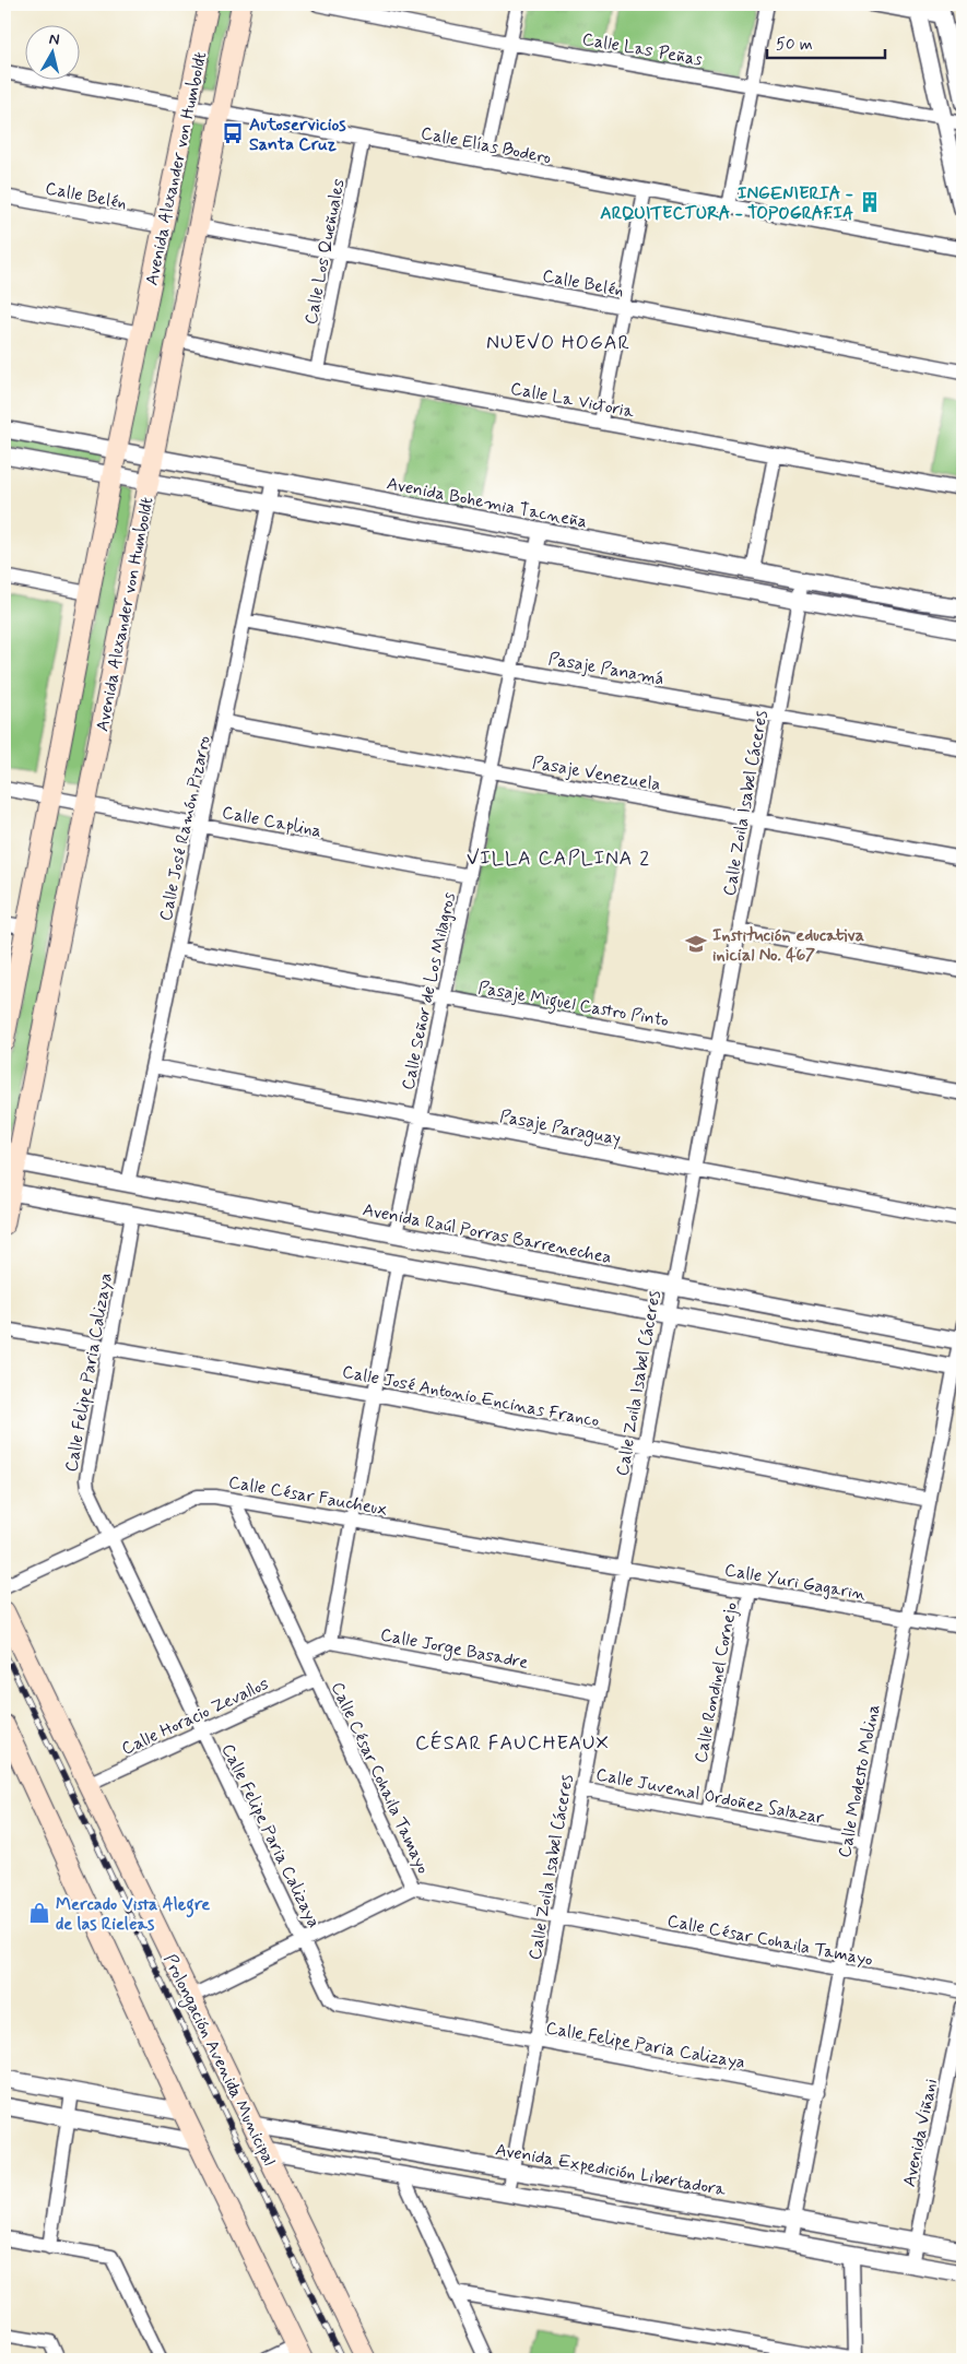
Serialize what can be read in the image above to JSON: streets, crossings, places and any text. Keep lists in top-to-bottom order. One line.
{"streets":{"main road":["Avenida Alexander von Humboldt","Prolongación Avenida Municipal"],"street":["Calle Las Peñas","Calle Elías Bodero","Calle Belén","Calle Los Queñuales","Calle La Victoria","Avenida Bohemia Tacneña","Pasaje Panamá","Pasaje Venezuela","Calle Zoila Isabel Cáceres","Calle Caplina","Calle José Ramón Pizarro","Calle Señor de Los Milagros","Pasaje Miguel Castro Pinto","Pasaje Paraguay","Avenida Raúl Porras Barrenechea","Calle Felipe Paria Calizaya","Calle José Antonio Encinas Franco","Calle César Faucheux","Calle Yuri Gagarin","Calle Jorge Basadre","Calle Rondinel Cornejo","Calle Horacio Zevallos","Calle César Cohaila Tamayo","Calle Modesto Molina","Calle Juvenal Ordoñez Salazar","Avenida Viñani","Avenida Expedición Libertadora"]},"crossings":[["Calle Elías Bodero","Avenida Alexander von Humboldt"],["Calle Elías Bodero","Calle Los Queñuales"],["Avenida Alexander von Humboldt","Calle Belén"],["Avenida Alexander von Humboldt","Calle La Victoria"],["Avenida Alexander von Humboldt","Avenida Bohemia Tacneña"],["Avenida Alexander von Humboldt","Calle Caplina"],["Avenida Alexander von Humboldt","Avenida Raúl Porras Barrenechea"],["Calle Belén","Calle Los Queñuales"],["Calle Los Queñuales","Calle La Victoria"],["Avenida Bohemia Tacneña","Calle Zoila Isabel Cáceres"],["Avenida Bohemia Tacneña","Calle José Ramón Pizarro"],["Avenida Bohemia Tacneña","Calle Señor de Los Milagros"],["Pasaje Panamá","Calle Zoila Isabel Cáceres"],["Pasaje Panamá","Calle José Ramón Pizarro"],["Pasaje Panamá","Calle Señor de Los Milagros"],["Pasaje Venezuela","Calle Zoila Isabel Cáceres"],["Pasaje Venezuela","Calle José Ramón Pizarro"],["Pasaje Venezuela","Calle Señor de Los Milagros"],["Calle Zoila Isabel Cáceres","Pasaje Miguel Castro Pinto"],["Calle Zoila Isabel Cáceres","Pasaje Paraguay"],["Calle Zoila Isabel Cáceres","Avenida Raúl Porras Barrenechea"],["Calle Zoila Isabel Cáceres","Calle Felipe Paria Calizaya"],["Calle Zoila Isabel Cáceres","Calle José Antonio Encinas Franco"],["Calle Zoila Isabel Cáceres","Calle César Faucheux"],["Calle Zoila Isabel Cáceres","Calle Yuri Gagarin"],["Calle Zoila Isabel Cáceres","Calle Jorge Basadre"],["Calle Zoila Isabel Cáceres","Calle César Cohaila Tamayo"],["Calle Zoila Isabel Cáceres","Calle Juvenal Ordoñez Salazar"],["Calle Zoila Isabel Cáceres","Avenida Expedición Libertadora"],["Calle Caplina","Calle José Ramón Pizarro"],["Calle Caplina","Calle Señor de Los Milagros"],["Calle José Ramón Pizarro","Pasaje Miguel Castro Pinto"],["Calle José Ramón Pizarro","Pasaje Paraguay"],["Calle José Ramón Pizarro","Avenida Raúl Porras Barrenechea"],["Calle Señor de Los Milagros","Pasaje Miguel Castro Pinto"],["Calle Señor de Los Milagros","Pasaje Paraguay"],["Calle Señor de Los Milagros","Avenida Raúl Porras Barrenechea"],["Avenida Raúl Porras Barrenechea","Calle Modesto Molina"],["Calle Felipe Paria Calizaya","Calle José Antonio Encinas Franco"],["Calle Felipe Paria Calizaya","Calle César Faucheux"],["Calle Felipe Paria Calizaya","Calle Horacio Zevallos"],["Calle Felipe Paria Calizaya","Calle Modesto Molina"],["Calle José Antonio Encinas Franco","Calle Modesto Molina"],["Calle César Faucheux","Calle Yuri Gagarin"],["Calle César Faucheux","Calle César Cohaila Tamayo"],["Calle Yuri Gagarin","Calle Rondinel Cornejo"],["Calle Yuri Gagarin","Calle Modesto Molina"],["Calle Rondinel Cornejo","Calle Juvenal Ordoñez Salazar"],["Calle Horacio Zevallos","Calle César Cohaila Tamayo"],["Calle Horacio Zevallos","Prolongación Avenida Municipal"],["Calle César Cohaila Tamayo","Calle Modesto Molina"],["Calle Modesto Molina","Calle Juvenal Ordoñez Salazar"],["Calle Modesto Molina","Avenida Expedición Libertadora"],["Prolongación Avenida Municipal","Avenida Expedición Libertadora"],["Avenida Viñani","Avenida Expedición Libertadora"]],"districts":["NUEVO HOGAR","VILLA CAPLINA 2","CÉSAR FAUCHEAUX"],"places":{"bus stop":["Autoservicios Santa Cruz"],"building":["INGENIERIA - ARQUITECTURA - TOPOGRAFIA"],"school or university":["Institución educativa inicial No. 467"],"shop":["Mercado Vista Alegre de las Rieleas"]},"scale_bar":"50 m","north":"top"}
